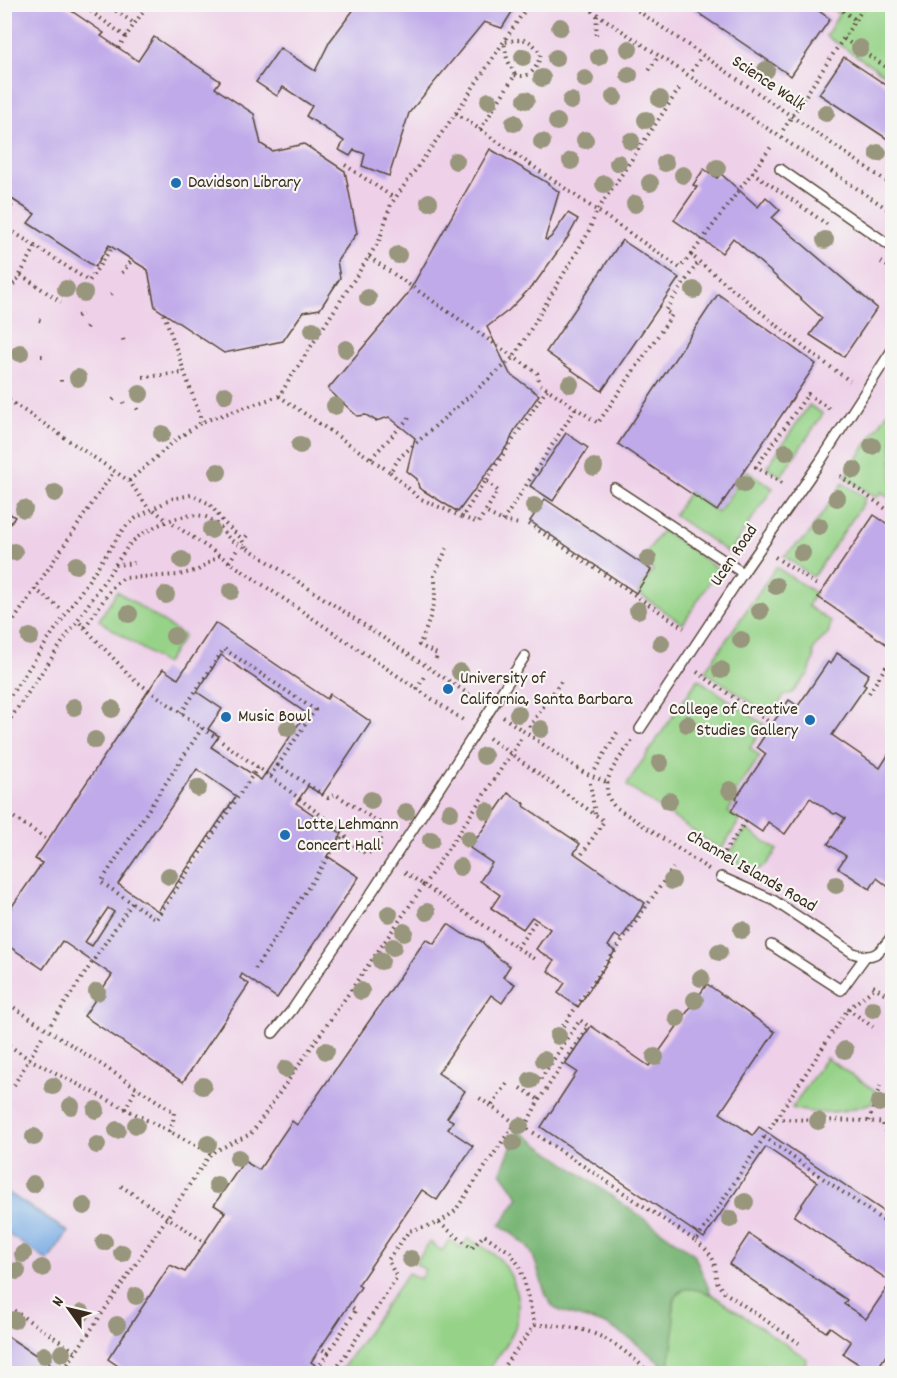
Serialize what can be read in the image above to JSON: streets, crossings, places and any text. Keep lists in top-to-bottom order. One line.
{"streets":{"lane":["Ucen Road","Channel Islands Road"],"path":["Science Walk"]},"places":["Davidson Library","University of California, Santa Barbara","Music Bowl","College of Creative Studies Gallery","Lotte Lehmann Concert Hall"],"north":"top left"}
